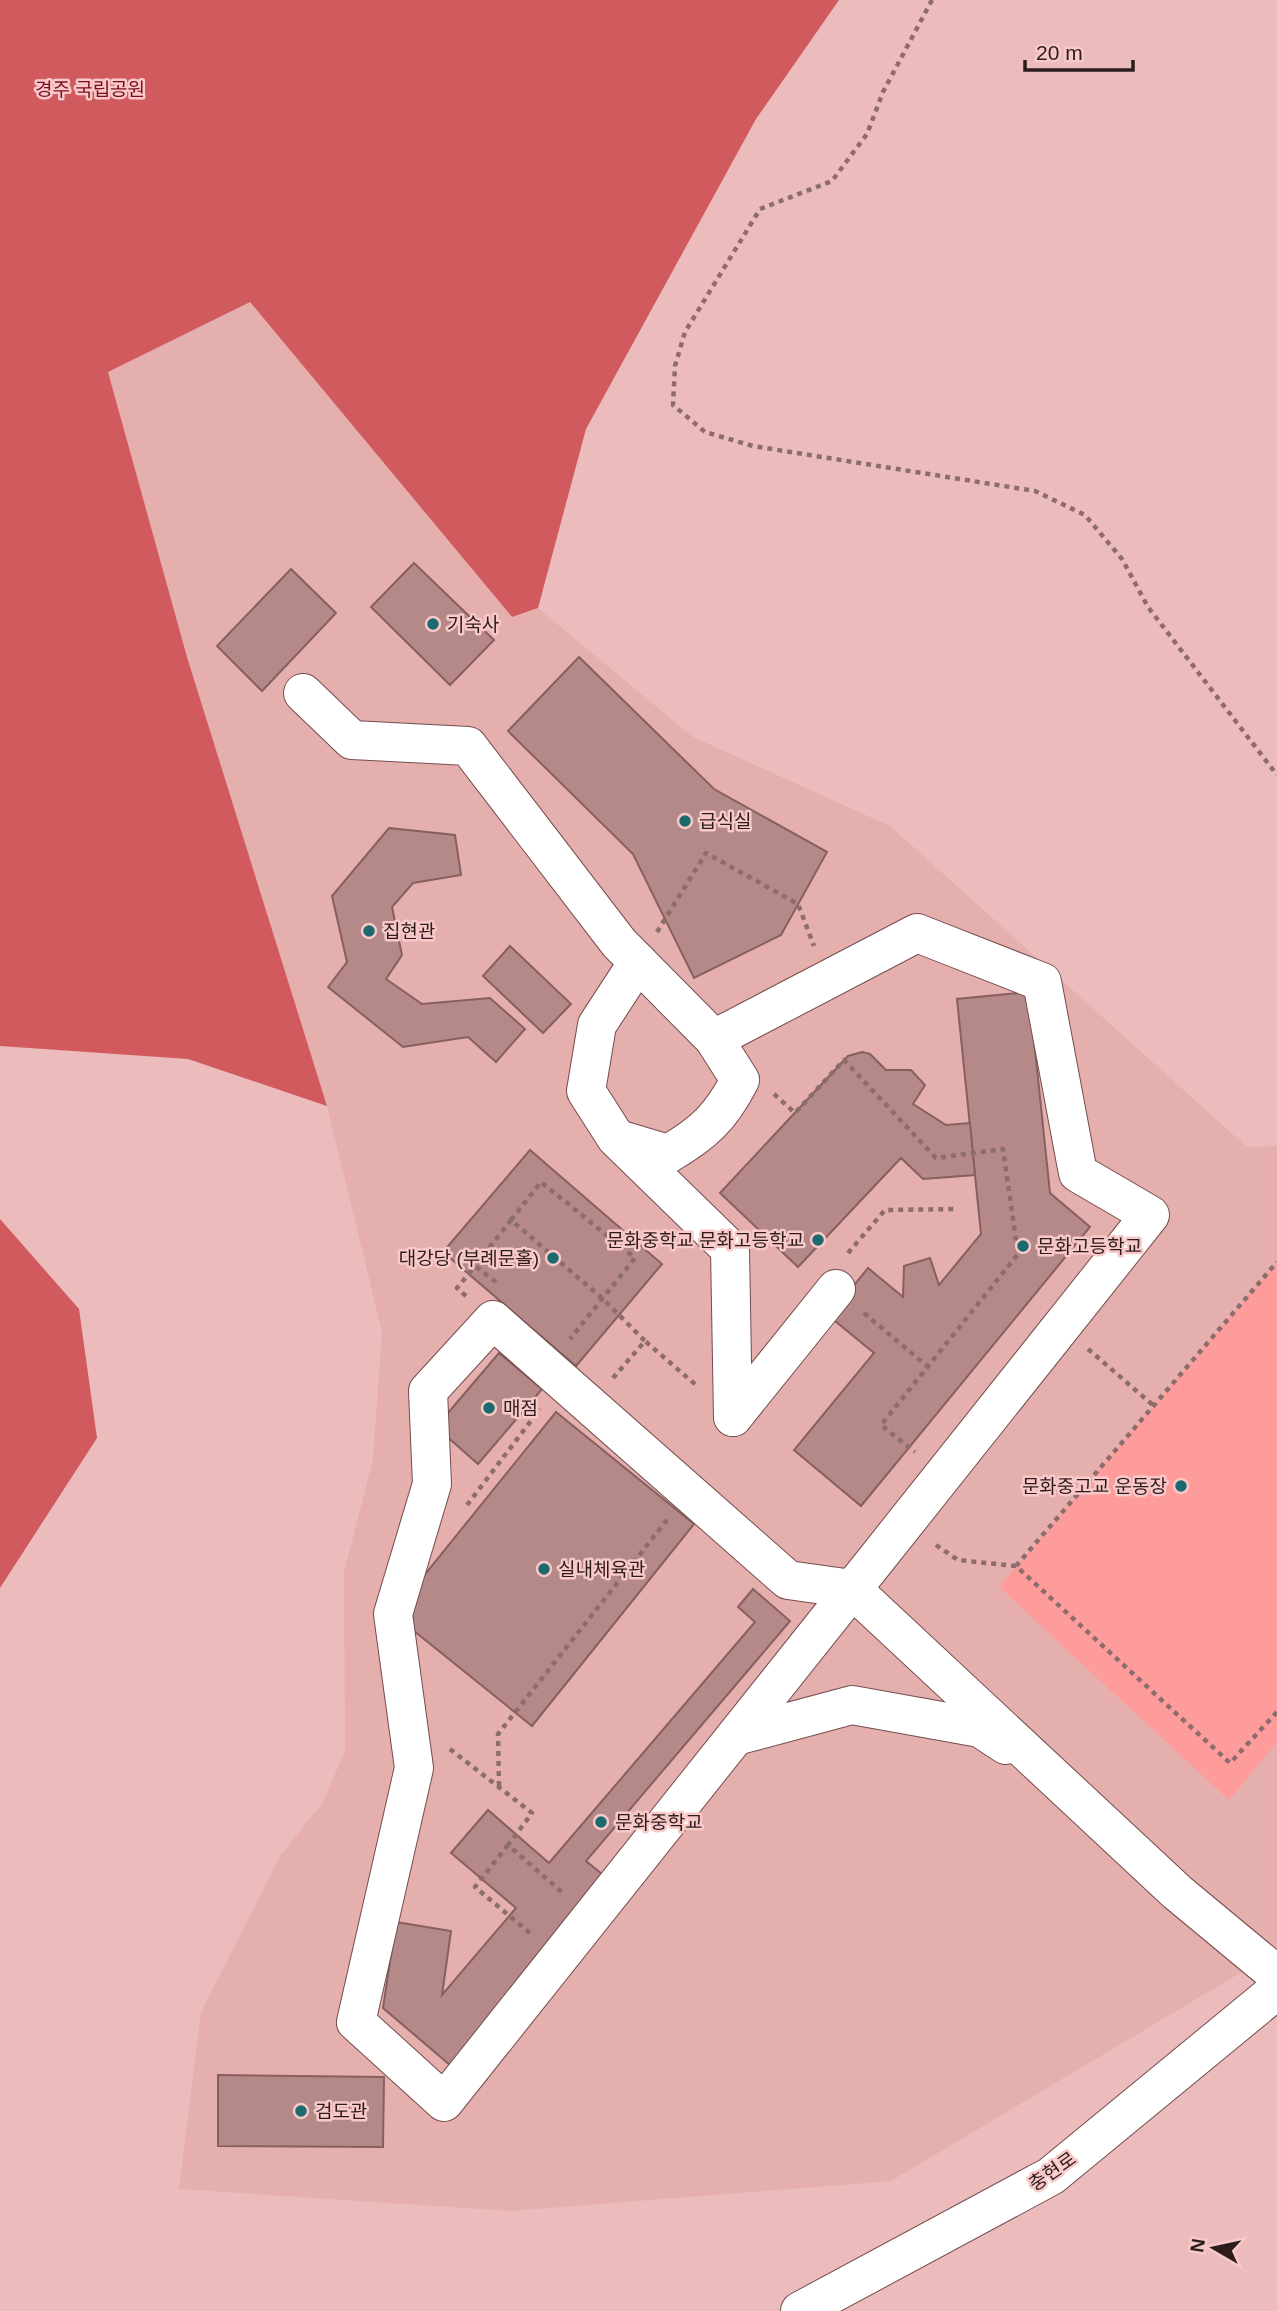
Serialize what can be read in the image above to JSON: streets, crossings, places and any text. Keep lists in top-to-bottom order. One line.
{"streets":{"street":["충현로"]},"parks":["경주 국립공원"],"places":["기숙사","급식실","집현관","문화중학교 문화고등학교","문화고등학교","대강당 (부례문홀)","매점","문화중고교 운동장","실내체육관","문화중학교","검도관"],"scale_bar":"20 m","north":"left"}
